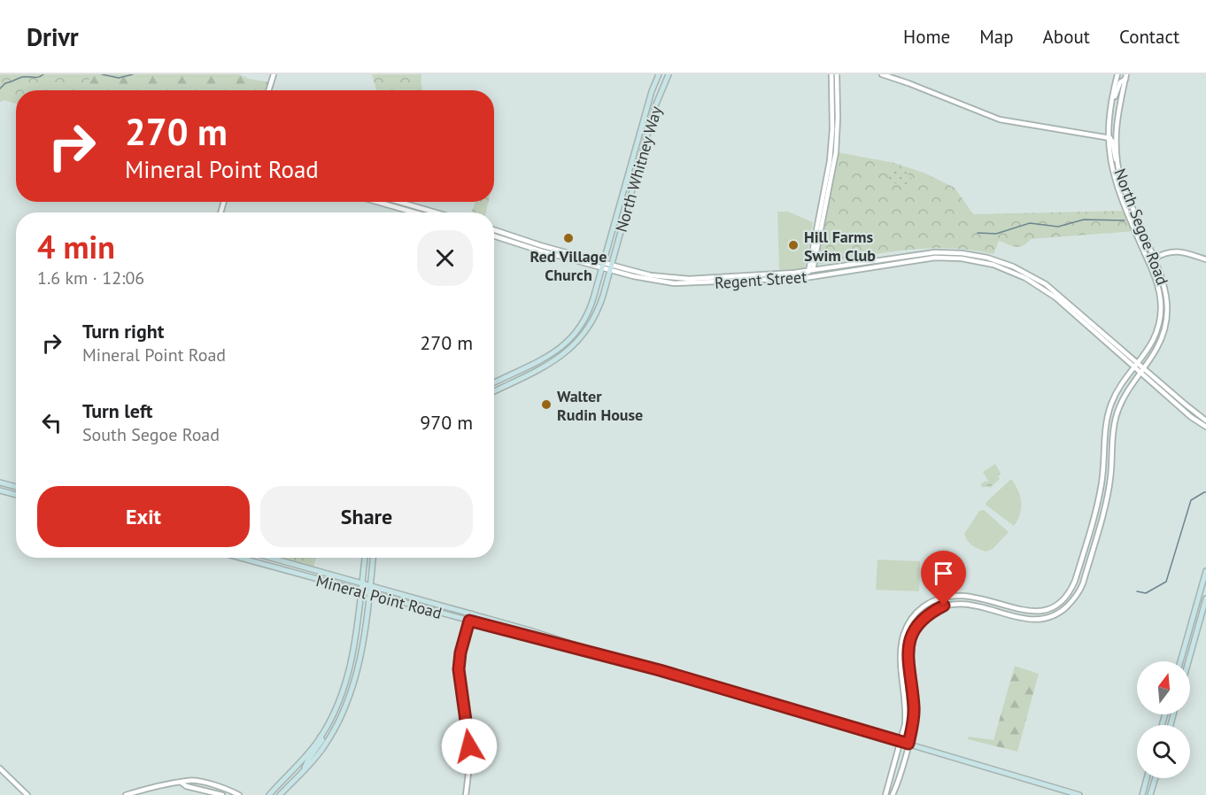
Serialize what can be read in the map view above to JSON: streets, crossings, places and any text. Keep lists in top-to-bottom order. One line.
{"streets":{"main road":["North Whitney Way","Mineral Point Road"],"street":["North Segoe Road","Regent Street"]},"crossings":[["North Whitney Way","Regent Street"],["North Segoe Road","Regent Street"],["North Segoe Road","Mineral Point Road"]],"places":["Red Village Church","Hill Farms Swim Club","Walter Rudin House"],"north":"top","page":{"header":"Drivr","nav":["Home","Map","About","Contact"],"turn":["270 m","Mineral Point Road"],"heading":["4 min","1.6 km · 12:06"],"list":[{"name":"Turn right","note":"Mineral Point Road","value":"270 m"},{"name":"Turn left","note":"South Segoe Road","value":"970 m"}],"buttons":["Exit","Share"]}}
